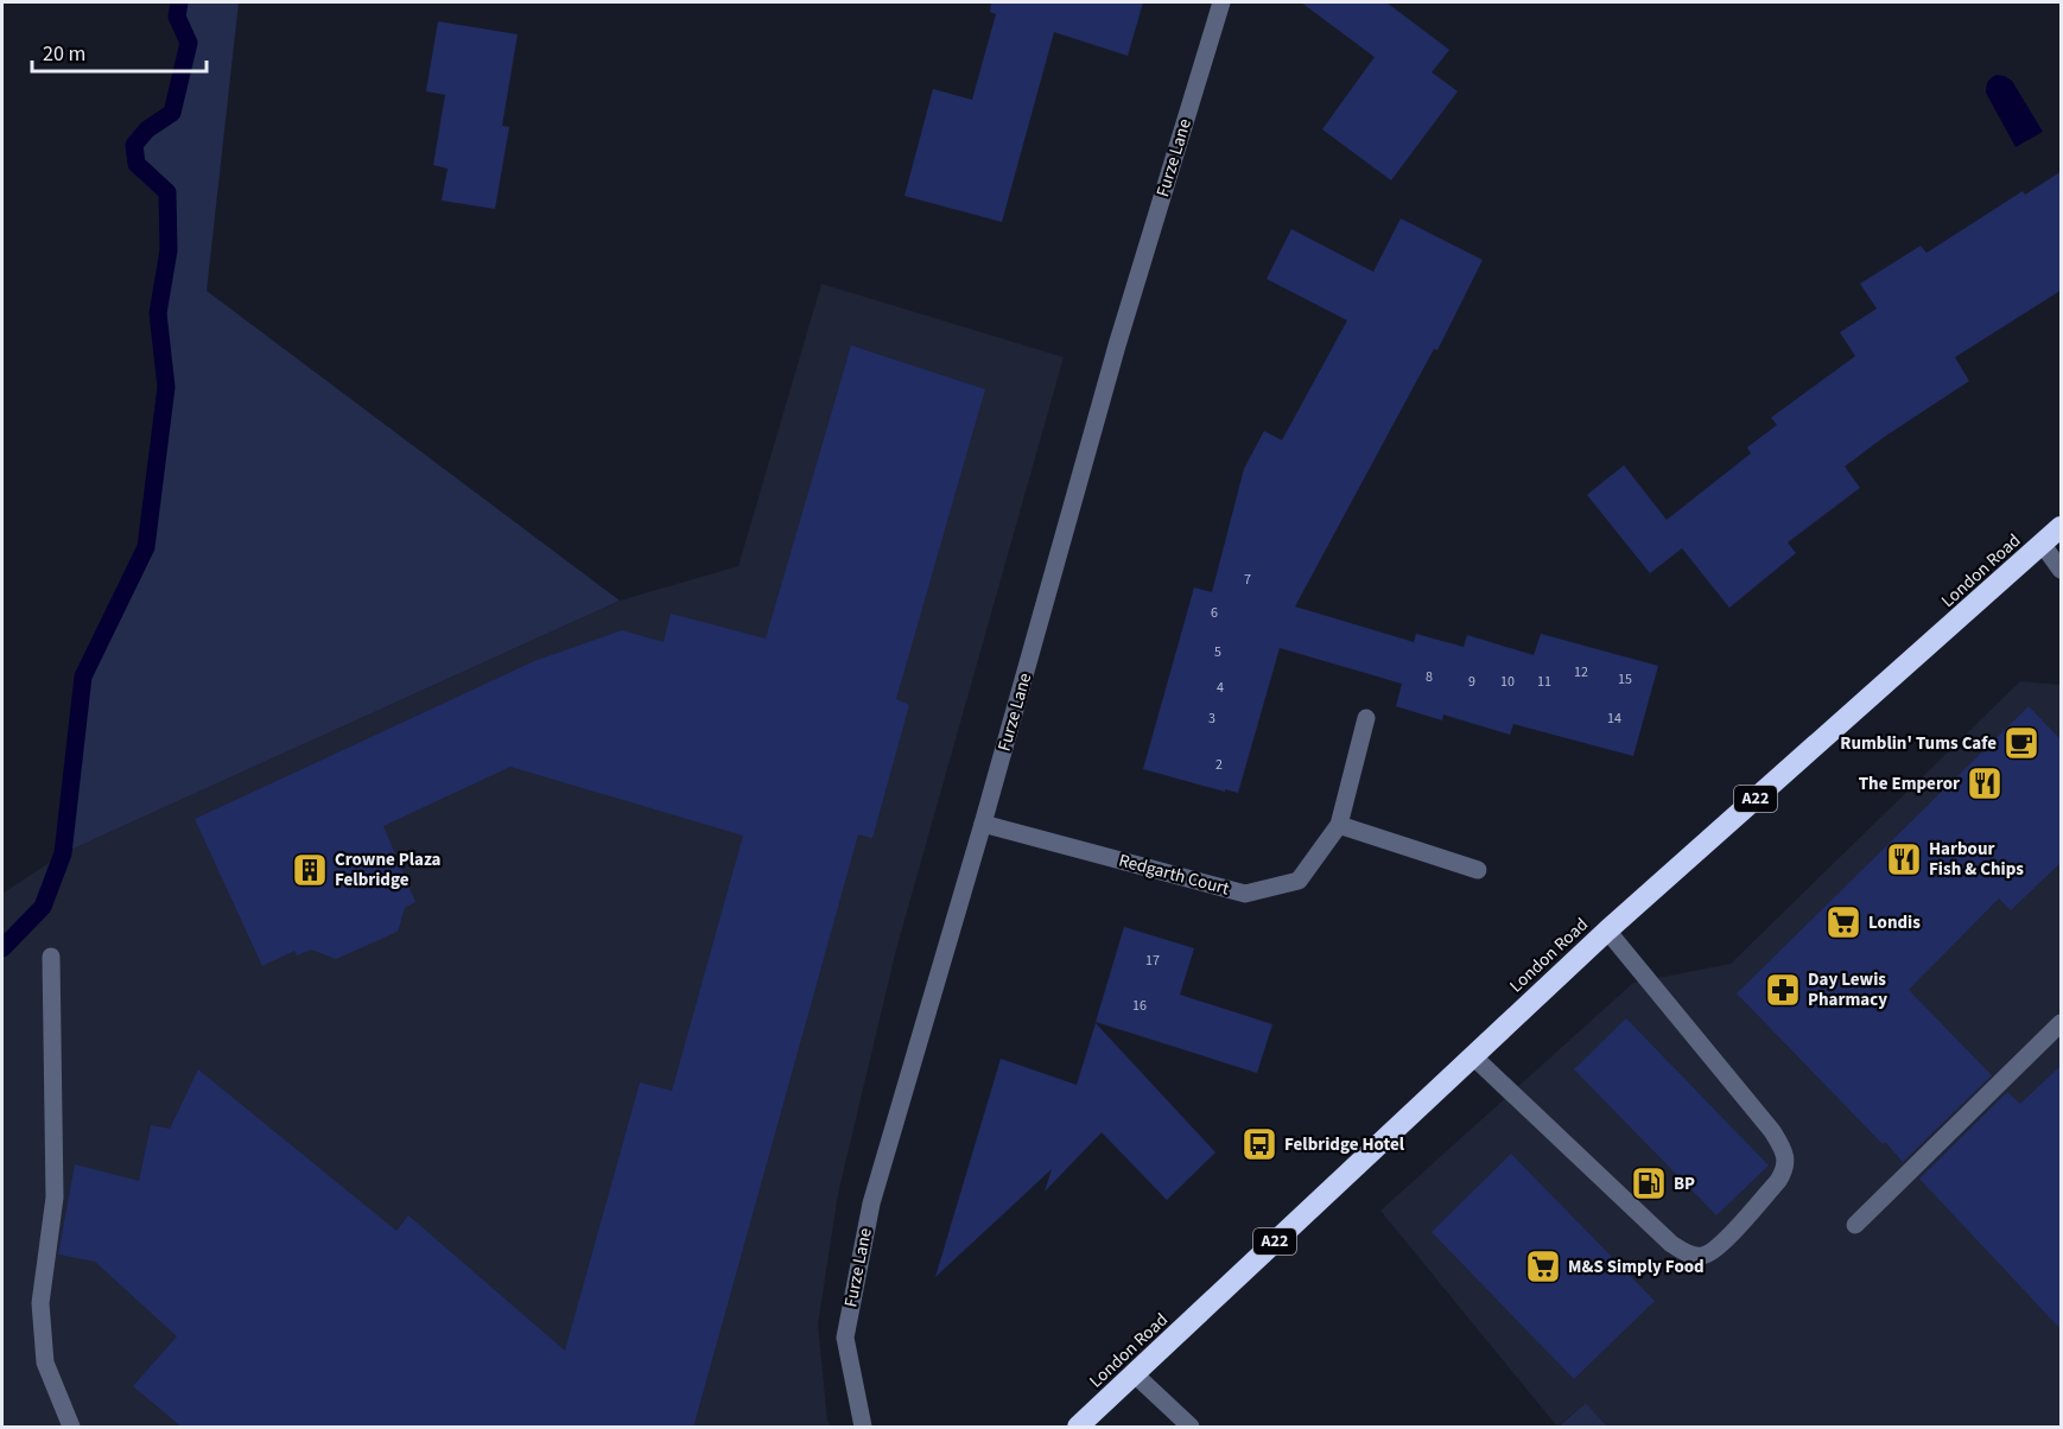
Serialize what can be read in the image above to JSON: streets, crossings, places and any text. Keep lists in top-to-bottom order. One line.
{"streets":{"highway":["London Road","A22"],"street":["Furze Lane","Redgarth Court"]},"crossings":[["Furze Lane","Redgarth Court"]],"places":{"cafe":["Rumblin' Tums Cafe"],"restaurant":["The Emperor","Harbour Fish & Chips"],"building":["Crowne Plaza Felbridge"],"supermarket":["Londis","M&S Simply Food"],"pharmacy":["Day Lewis Pharmacy"],"bus stop":["Felbridge Hotel"],"fuel station":["BP"]},"house_numbers":["7","6","5","12","8","15","9","10","11","4","3","14","2","17","16"],"scale_bar":"20 m"}
